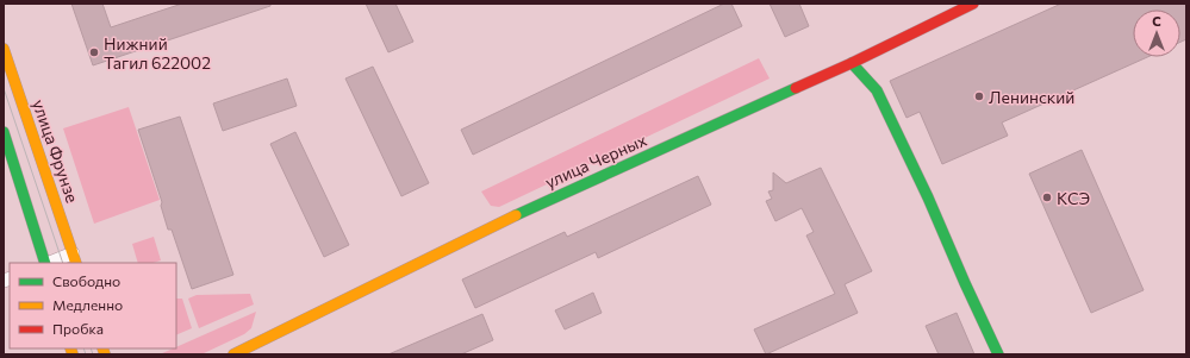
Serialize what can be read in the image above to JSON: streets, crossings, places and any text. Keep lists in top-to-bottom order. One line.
{"streets":{"street":["улица Фрунзе","улица Черных"]},"places":["Нижний Тагил 622002","Ленинский","КСЭ"],"legend":["Свободно","Медленно","Пробка"],"north":"top"}
